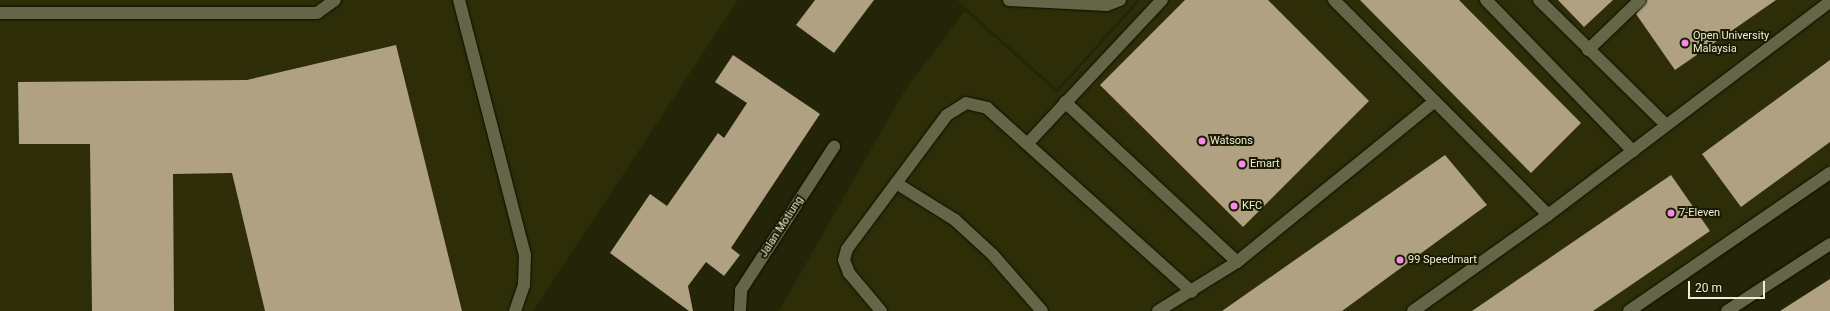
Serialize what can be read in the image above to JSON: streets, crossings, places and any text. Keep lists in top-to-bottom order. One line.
{"streets":{"street":["Jalan Motiung"]},"places":["Open University Malaysia","Watsons","Emart","KFC","7-Eleven","99 Speedmart"],"scale_bar":"20 m"}
